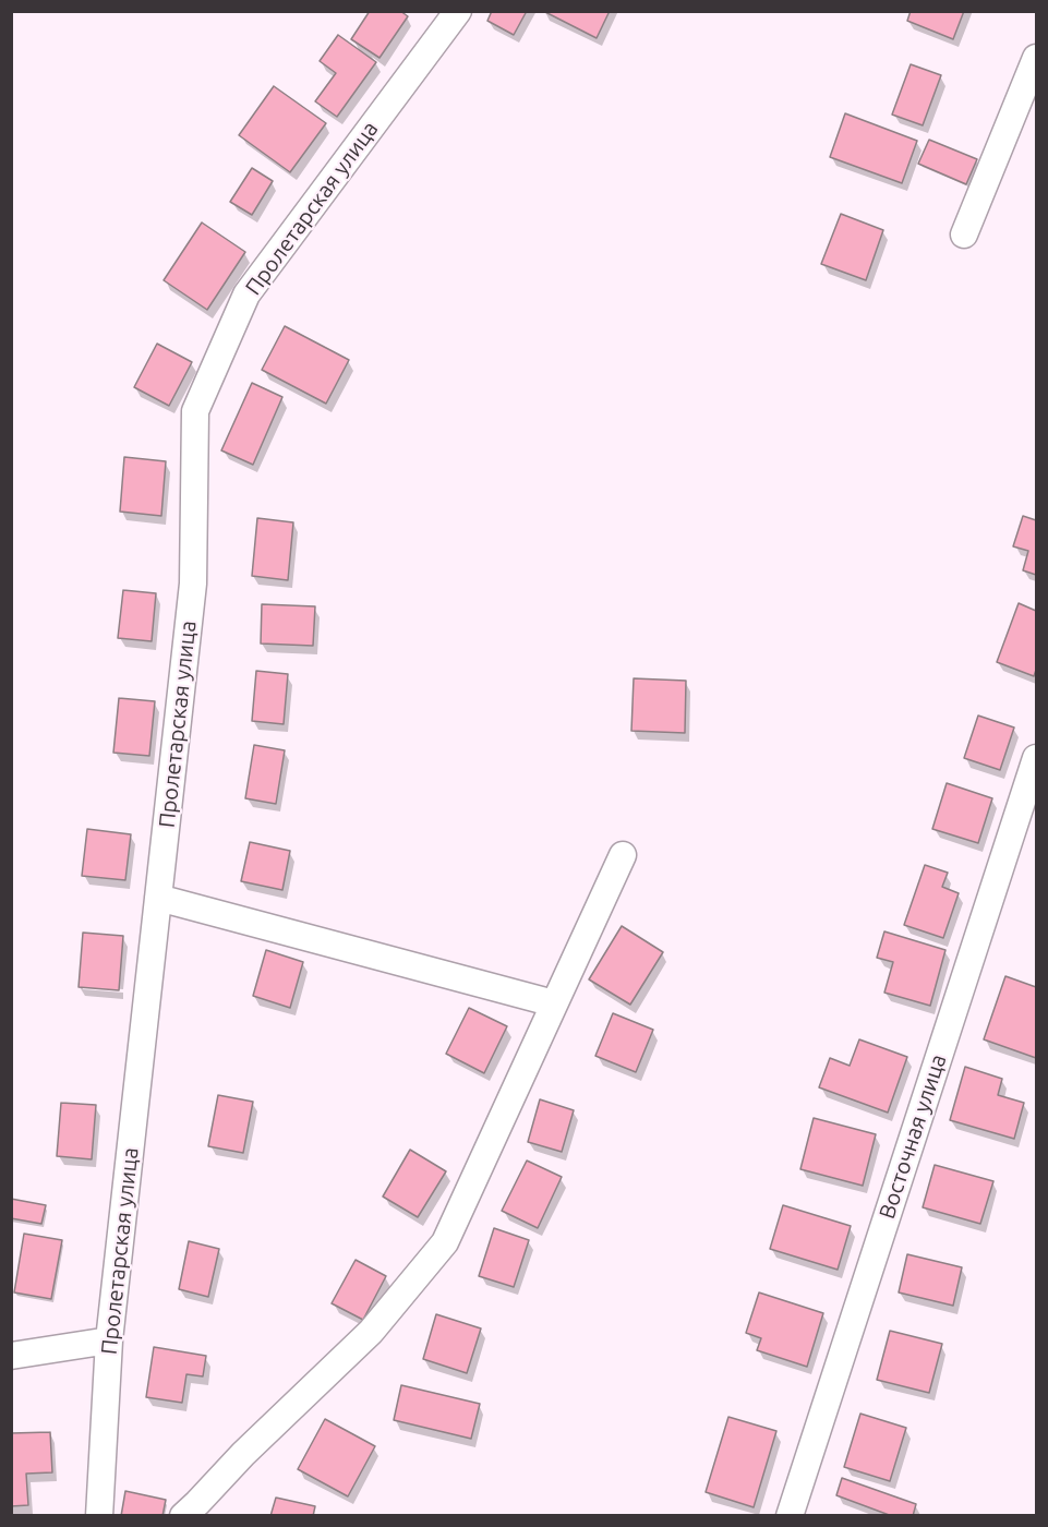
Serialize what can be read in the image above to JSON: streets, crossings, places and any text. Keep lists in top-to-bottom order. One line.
{"streets":{"street":["Пролетарская улица","Восточная улица"]}}
